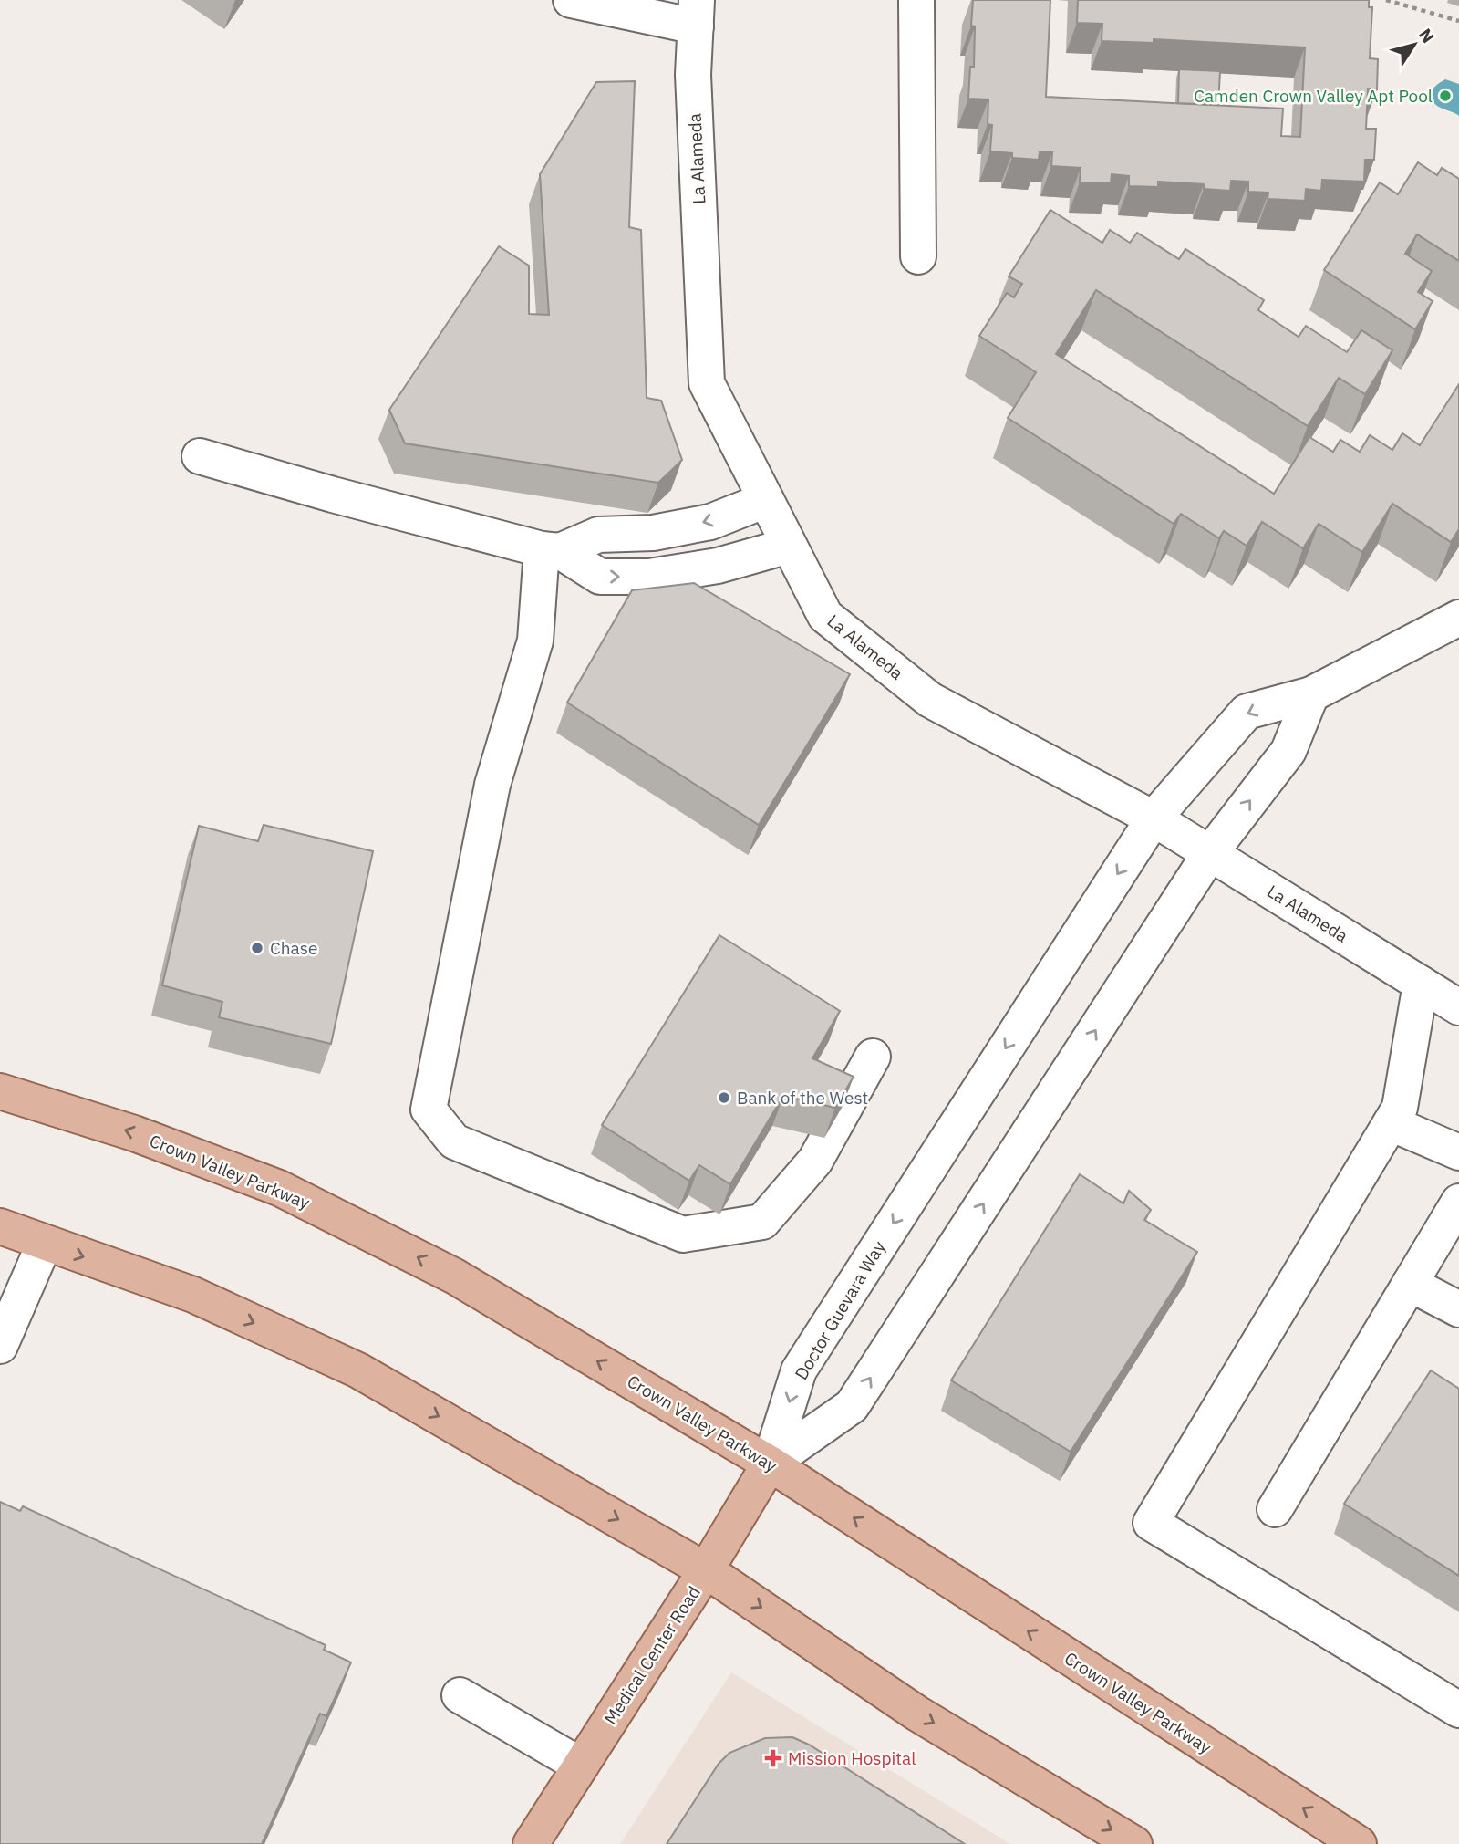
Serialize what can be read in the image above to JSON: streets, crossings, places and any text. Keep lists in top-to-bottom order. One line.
{"streets":{"main road":["Crown Valley Parkway","Medical Center Road"],"street":["La Alameda","Doctor Guevara Way"]},"crossings":[["La Alameda","Doctor Guevara Way"],["Crown Valley Parkway","Doctor Guevara Way"],["Crown Valley Parkway","Medical Center Road"],["Doctor Guevara Way","Medical Center Road"]],"places":{"other":["Camden Crown Valley Apt Pool","Chase","Bank of the West"],"health":["Mission Hospital"]},"north":"top right"}
